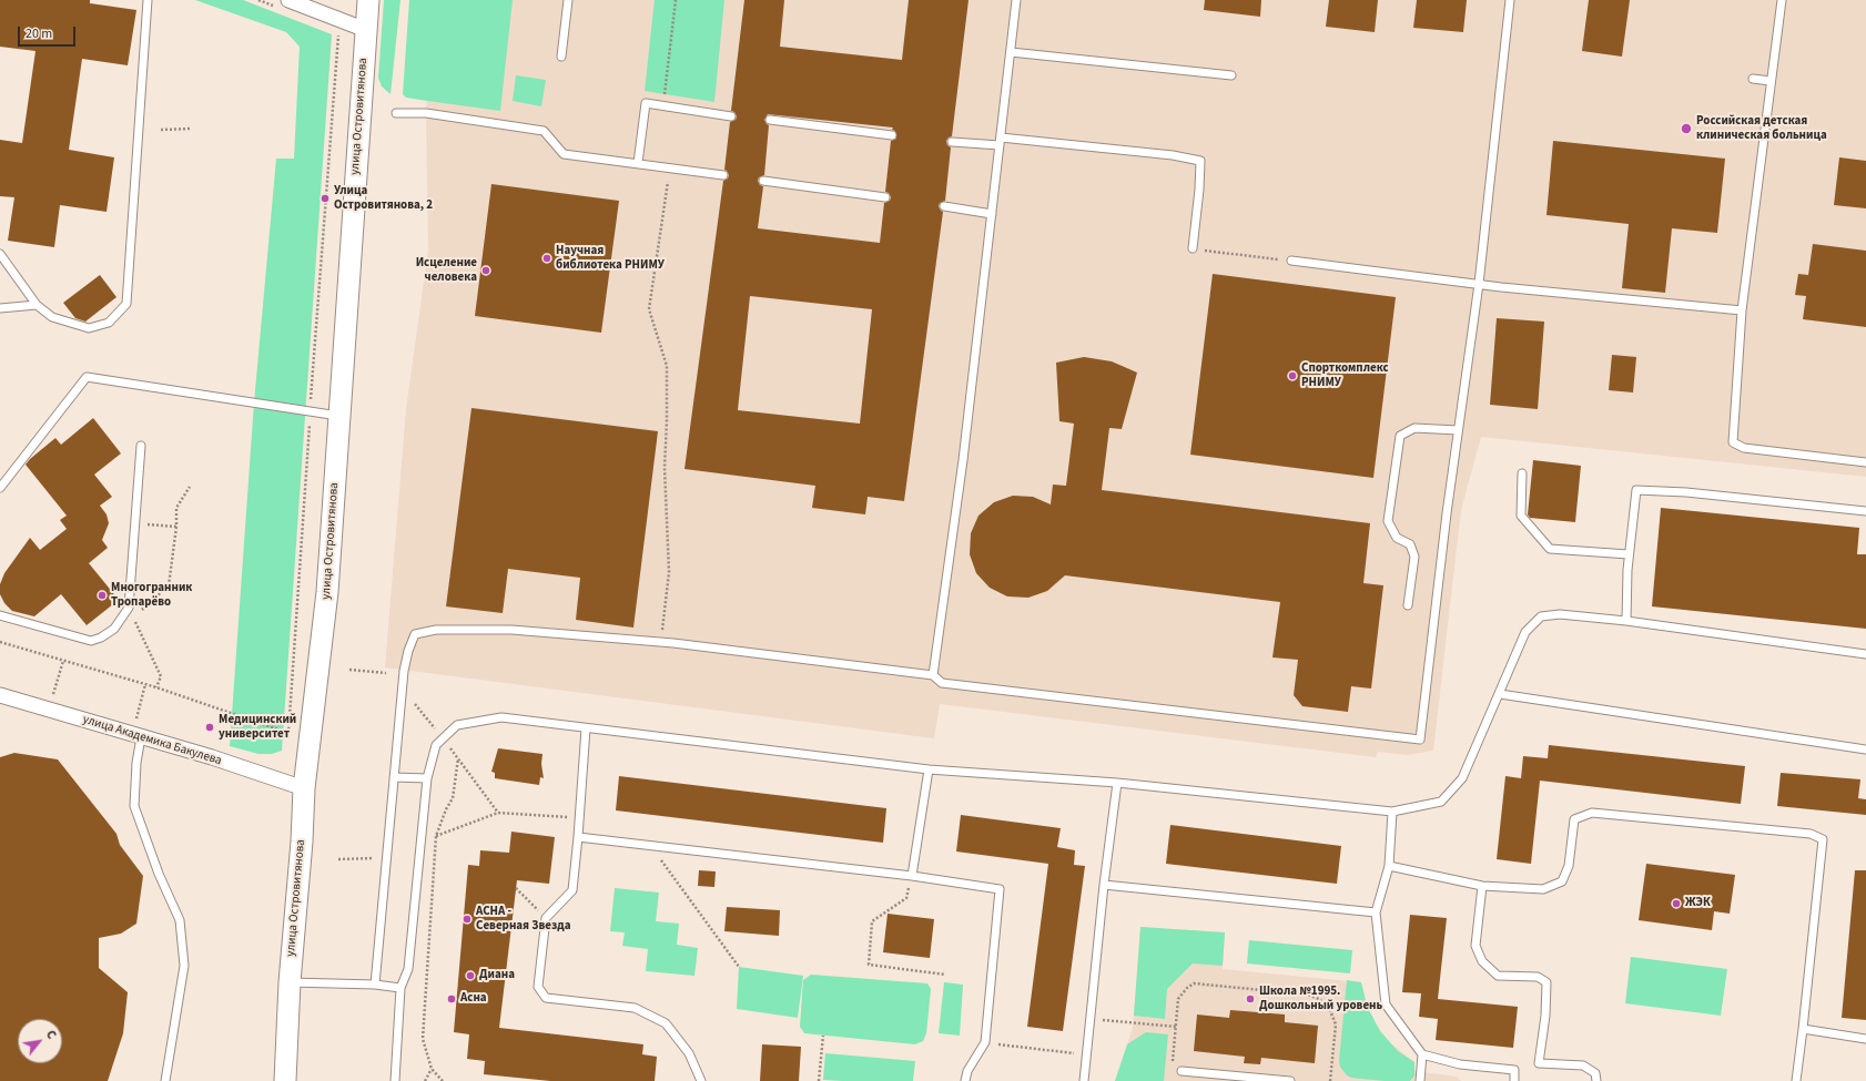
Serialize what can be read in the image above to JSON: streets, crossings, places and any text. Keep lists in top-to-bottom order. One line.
{"streets":{"main road":["улица Островитянова"],"street":["улица Академика Бакулева"]},"crossings":[["улица Островитянова","улица Академика Бакулева"]],"places":["Российская детская клиническая больница","Улица Островитянова, 2","Научная библиотека РНИМУ","Исцеление человека","Спорткомплекс РНИМУ","Многогранник Тропарёво","Медицинский университет","ЖЭК","АСНА - Северная Звезда","Диана","Асна","Школа №1995. Дошкольный уровень"],"scale_bar":"20 m","north":"top right"}
